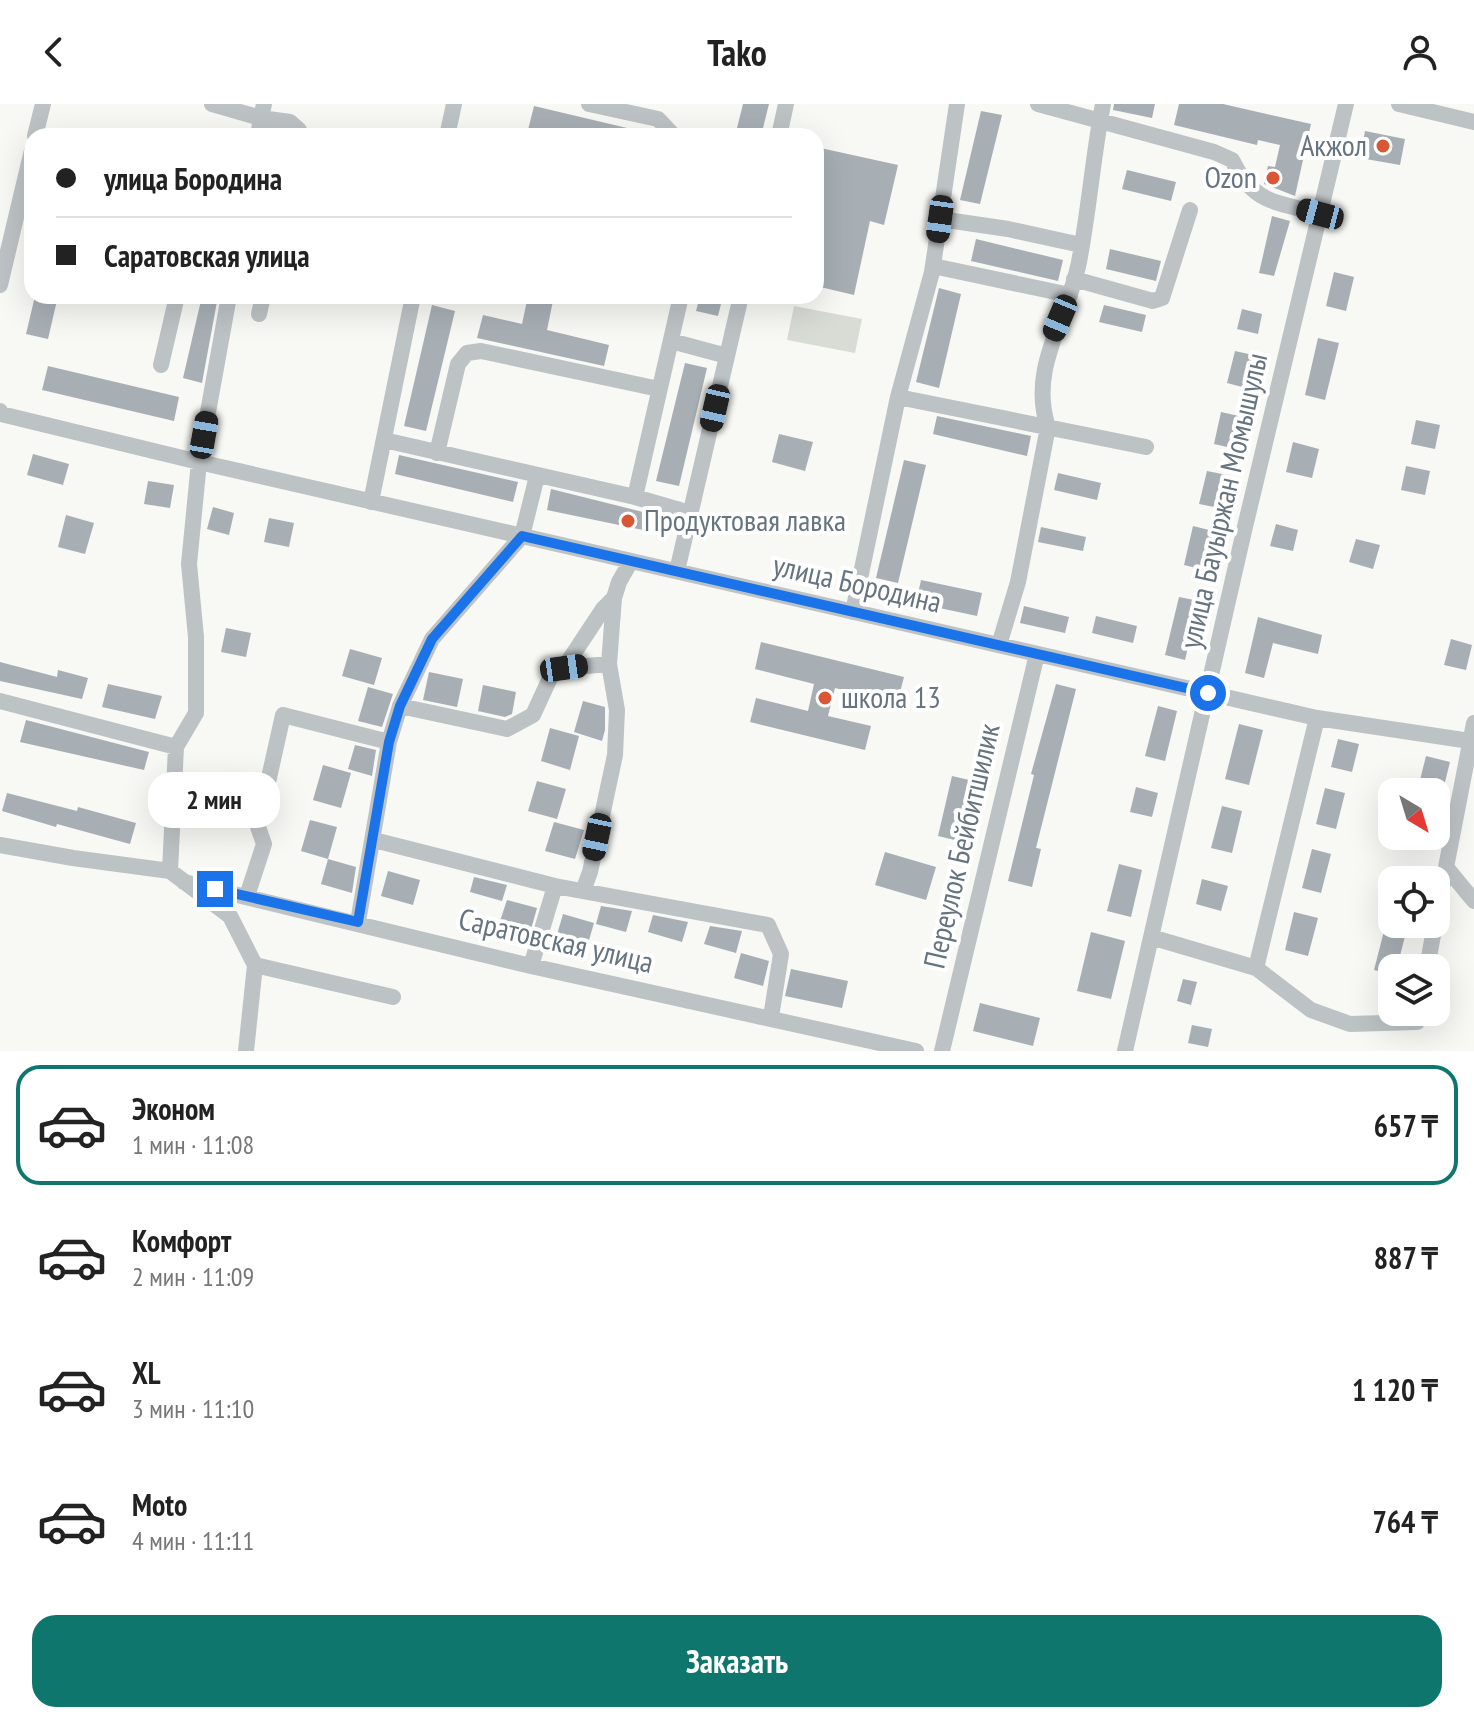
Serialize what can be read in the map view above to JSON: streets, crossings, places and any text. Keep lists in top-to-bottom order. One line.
{"streets":{"street":["улица Бауыржан Момышулы","улица Бородина","Переулок Бейбитшилик","Саратовская улица"]},"crossings":[["улица Бауыржан Момышулы","улица Бородина"],["улица Бородина","Переулок Бейбитшилик"]],"places":["Акжол","Ozon","Продуктовая лавка","школа 13"],"north":"bottom right","page":{"header":"Tako","banner":["улица Бородина","Саратовская улица"],"bubble":"2 мин","list":[{"name":"Эконом","note":"1 мин · 11:08","value":"657 ₸"},{"name":"Комфорт","note":"2 мин · 11:09","value":"887 ₸"},{"name":"XL","note":"3 мин · 11:10","value":"1 120 ₸"},{"name":"Moto","note":"4 мин · 11:11","value":"764 ₸"}],"buttons":"Заказать"}}
